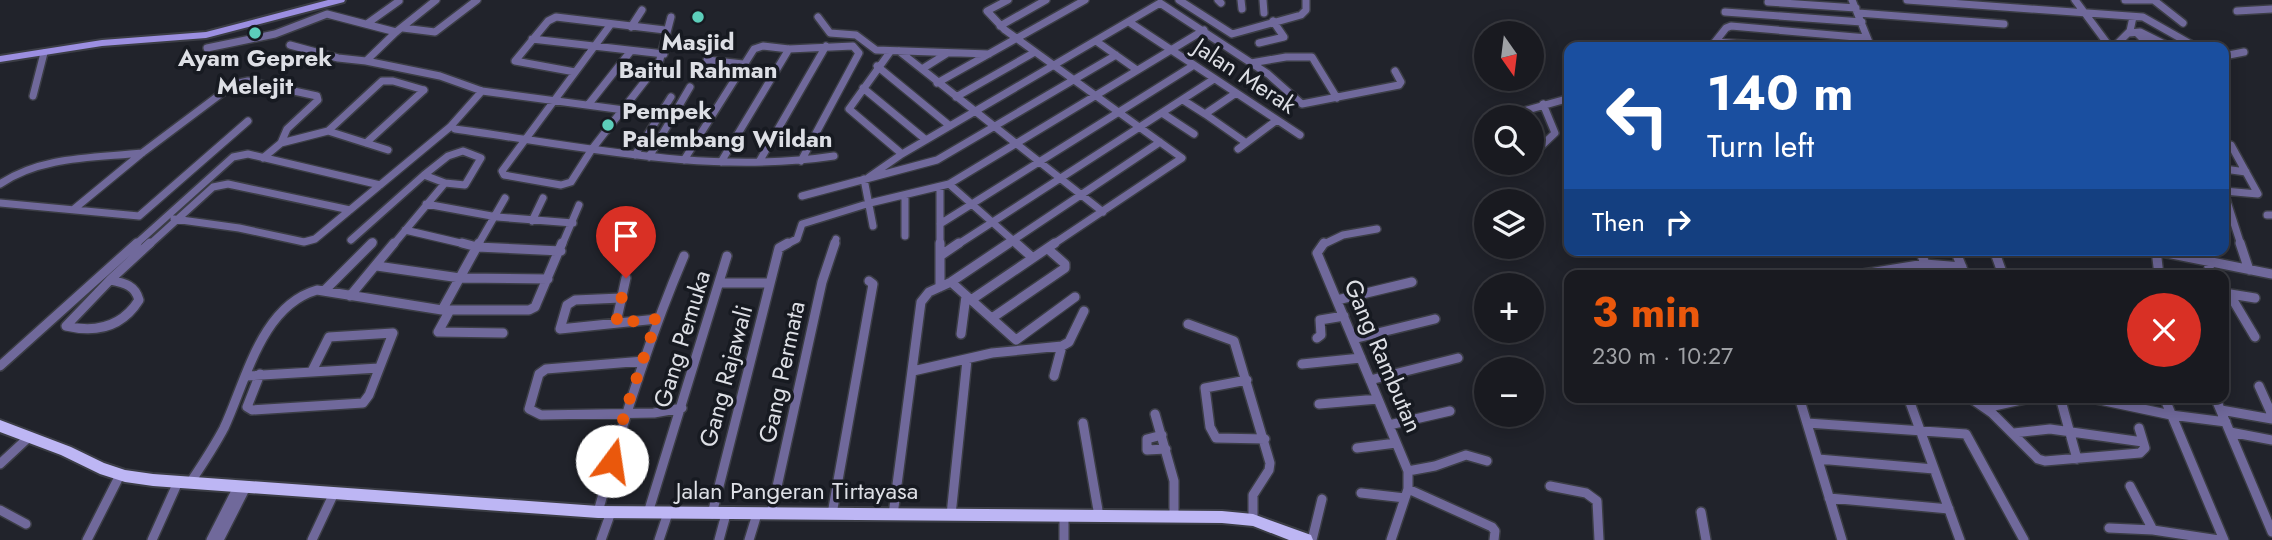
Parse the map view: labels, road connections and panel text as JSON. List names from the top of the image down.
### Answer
{
  "streets": {
    "main road": ["Jalan Pangeran Tirtayasa"],
    "street": [
      "Jalan Merak",
      "Gang Pemuka",
      "Gang Rambutan",
      "Gang Permata",
      "Gang Rajawali"
    ]
  },
  "crossings": [
    ["Gang Pemuka", "Jalan Pangeran Tirtayasa"],
    ["Gang Permata", "Jalan Pangeran Tirtayasa"],
    ["Gang Rajawali", "Jalan Pangeran Tirtayasa"]
  ],
  "places": ["Masjid Baitul Rahman", "Ayam Geprek Melejit", "Pempek Palembang Wildan"],
  "north": "bottom",
  "page": {
    "map_buttons": ["+", "−"],
    "turn": ["140 m", "Turn left"],
    "then": "Then",
    "heading": ["3 min", "230 m · 10:27"]
  }
}
